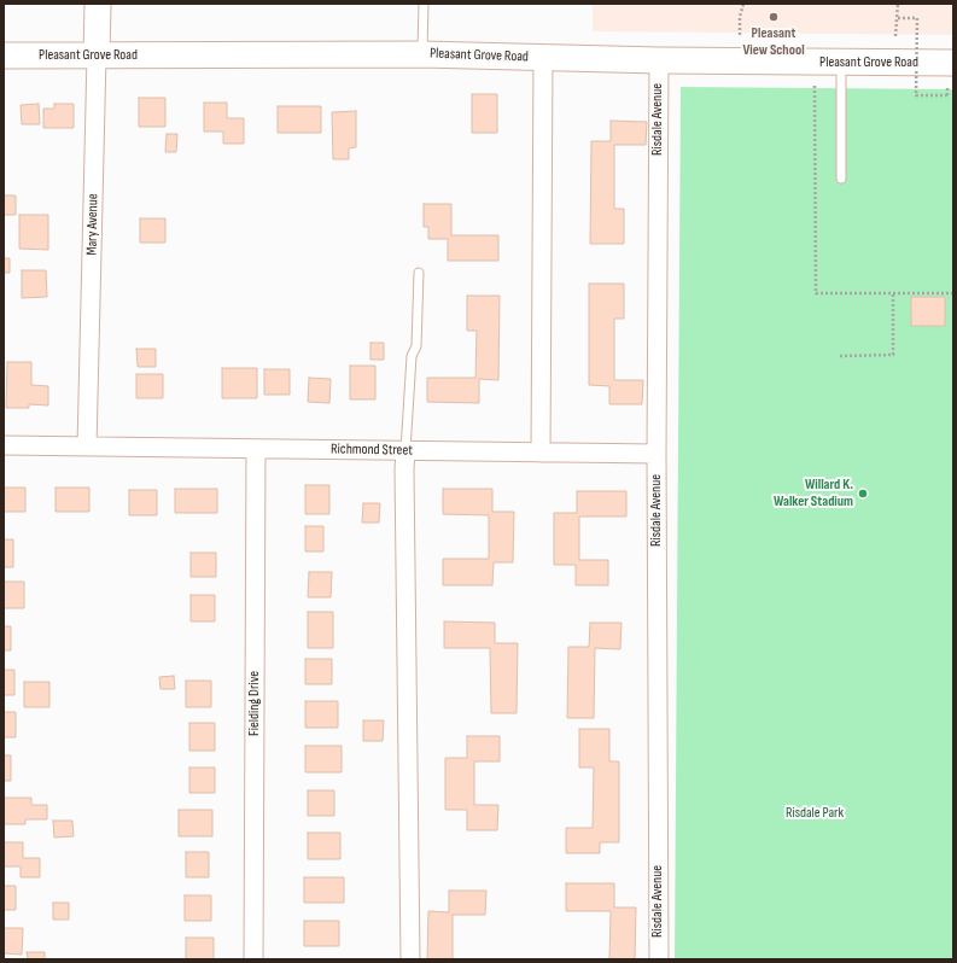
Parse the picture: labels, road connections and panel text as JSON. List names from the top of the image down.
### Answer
{
  "streets": {
    "street": [
      "Pleasant Grove Road",
      "Risdale Avenue",
      "Mary Avenue",
      "Richmond Street",
      "Fielding Drive"
    ]
  },
  "crossings": [
    ["Pleasant Grove Road", "Risdale Avenue"],
    ["Pleasant Grove Road", "Mary Avenue"],
    ["Risdale Avenue", "Richmond Street"],
    ["Mary Avenue", "Richmond Street"],
    ["Richmond Street", "Fielding Drive"]
  ],
  "parks": ["Risdale Park"],
  "places": ["Pleasant View School", "Willard K. Walker Stadium"]
}
